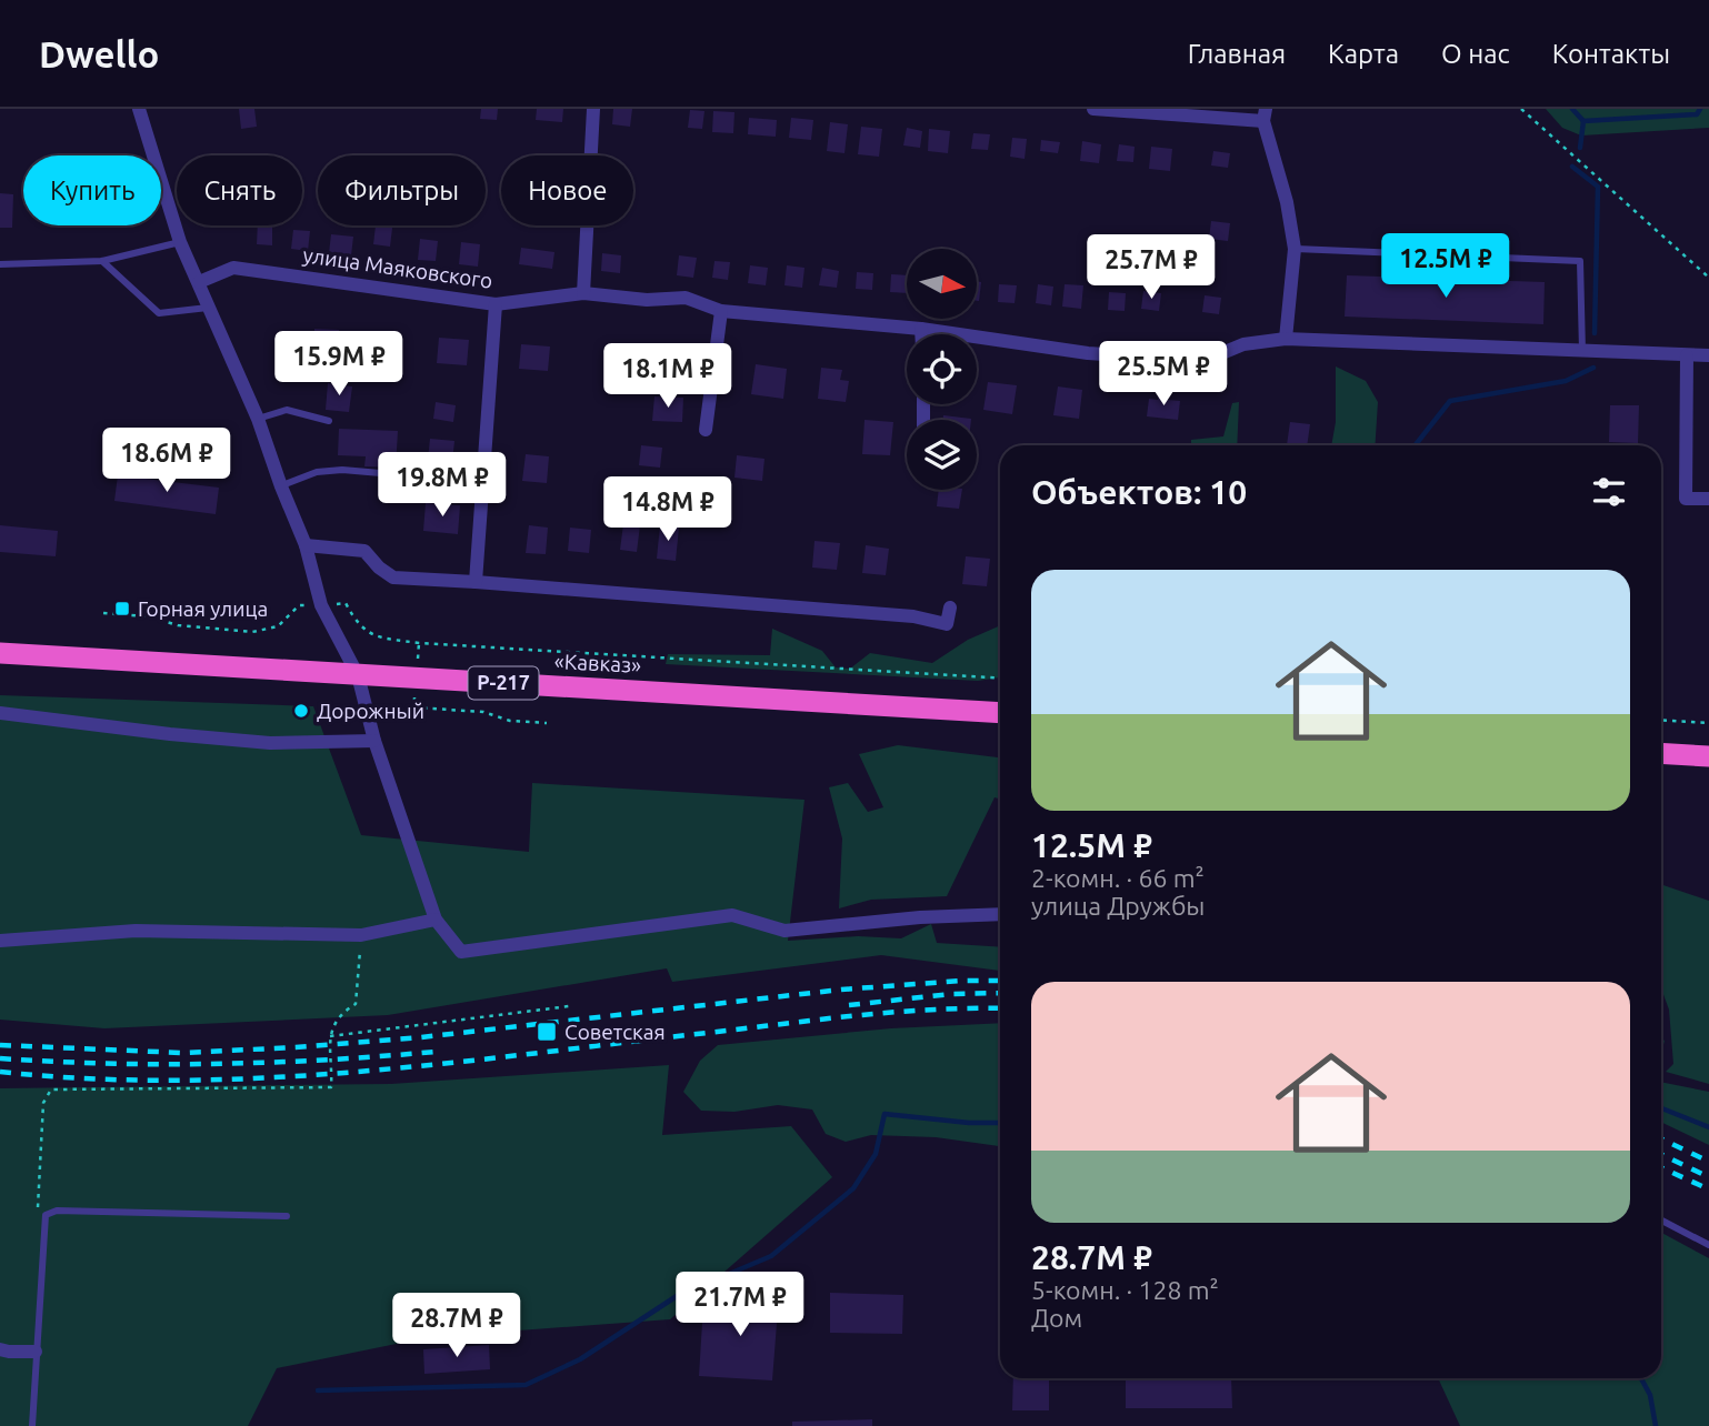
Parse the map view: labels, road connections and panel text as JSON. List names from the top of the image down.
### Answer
{
  "streets": {
    "highway": ["«Кавказ»", "Р-217"],
    "street": ["улица Маяковского"]
  },
  "places": {
    "transit": ["Горная улица", "Советская"],
    "other": ["Дорожный"]
  },
  "north": "right",
  "page": {
    "header": "Dwello",
    "nav": [
      "Главная",
      "Карта",
      "О нас",
      "Контакты"
    ],
    "chip": [
      "Купить",
      "Снять",
      "Фильтры",
      "Новое"
    ],
    "price": [
      "12.5M ₽",
      "25.7M ₽",
      "15.9M ₽",
      "25.5M ₽",
      "18.1M ₽",
      "18.6M ₽",
      "19.8M ₽",
      "14.8M ₽",
      "21.7M ₽",
      "28.7M ₽"
    ],
    "heading": "Объектов: 10",
    "list": [
      {
        "name": "12.5M ₽",
        "note": "2-комн. · 66 m² · улица Дружбы"
      },
      {
        "name": "28.7M ₽",
        "note": "5-комн. · 128 m² · Дом"
      }
    ]
  }
}
